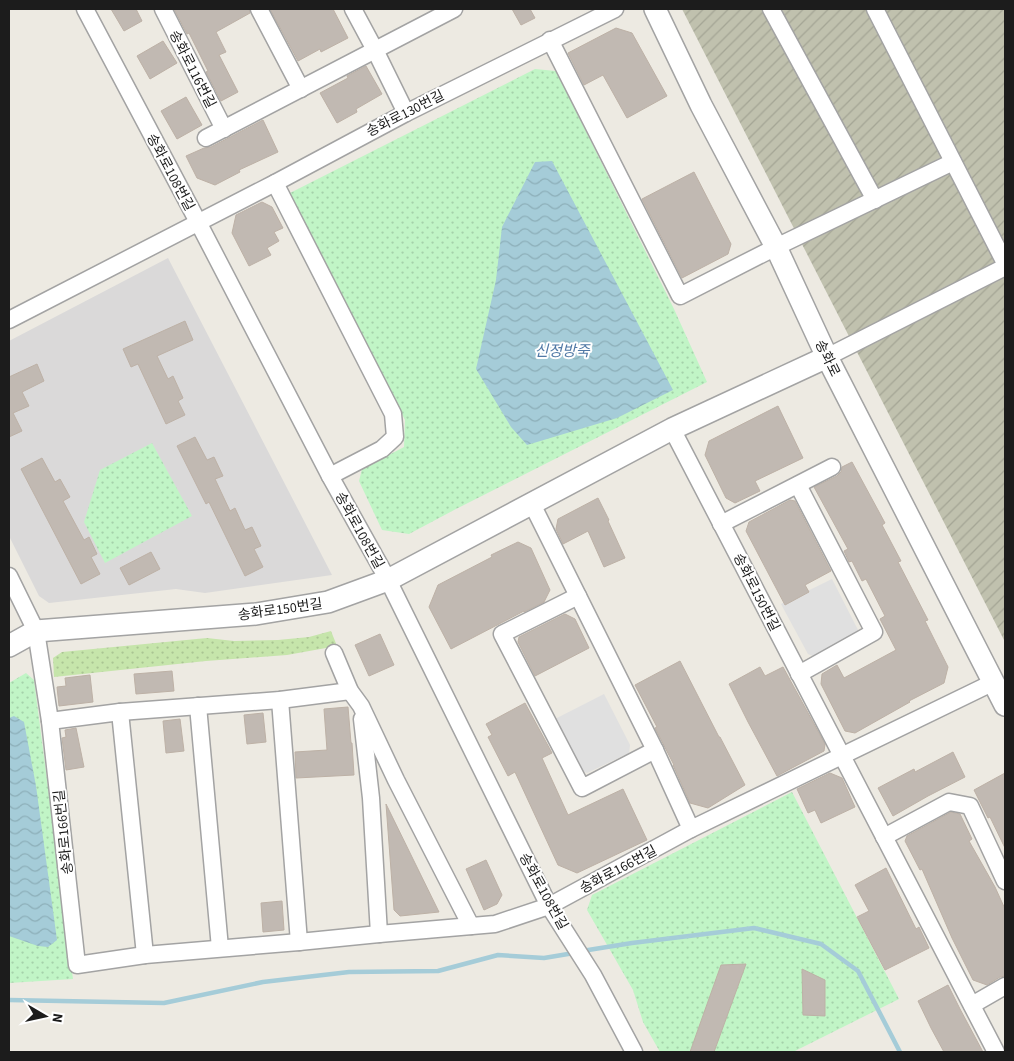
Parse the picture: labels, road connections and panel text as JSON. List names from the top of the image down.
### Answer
{
  "streets": {
    "street": [
      "송화로116번길",
      "송화로130번길",
      "송화로108번길",
      "송화로",
      "송화로150번길",
      "송화로166번길"
    ]
  },
  "crossings": [
    ["송화로130번길", "송화로108번길"],
    ["송화로108번길", "송화로150번길"],
    ["송화로108번길", "송화로166번길"],
    ["송화로", "송화로150번길"],
    ["송화로", "송화로166번길"],
    ["송화로150번길", "송화로166번길"]
  ],
  "water": ["신정방죽"],
  "north": "right"
}
